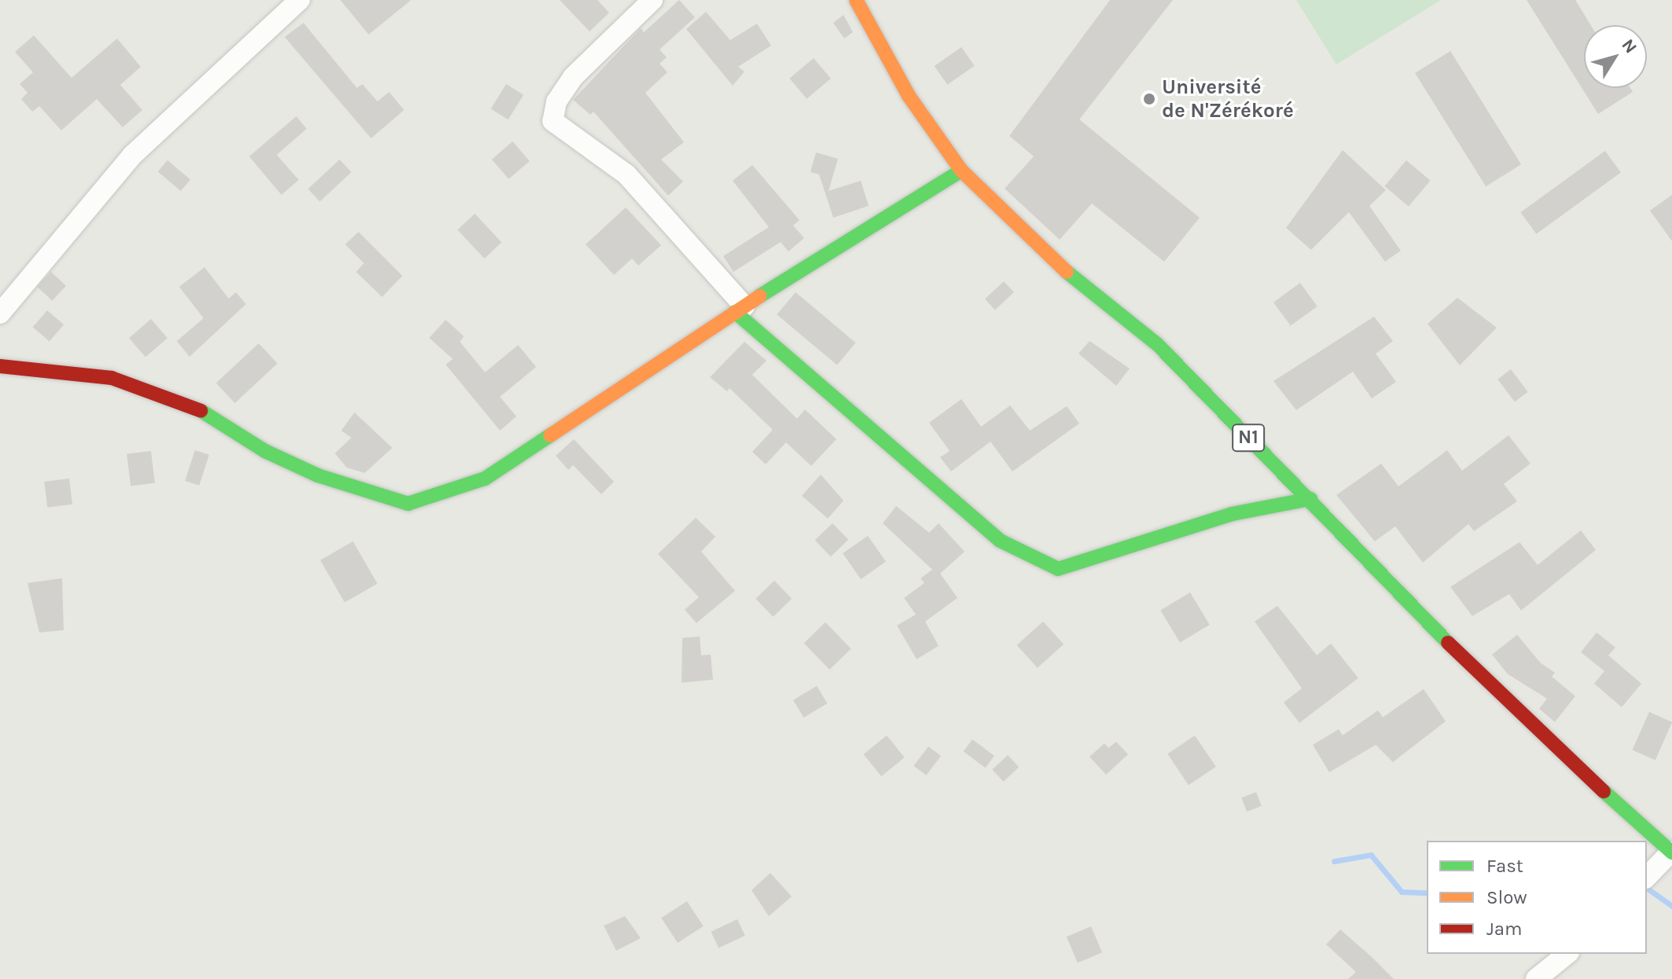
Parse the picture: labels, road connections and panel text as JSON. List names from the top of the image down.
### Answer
{
  "streets": {
    "street": ["N1"]
  },
  "places": ["Université de N'Zérékoré"],
  "legend": ["Fast", "Slow", "Jam"],
  "north": "top right"
}
